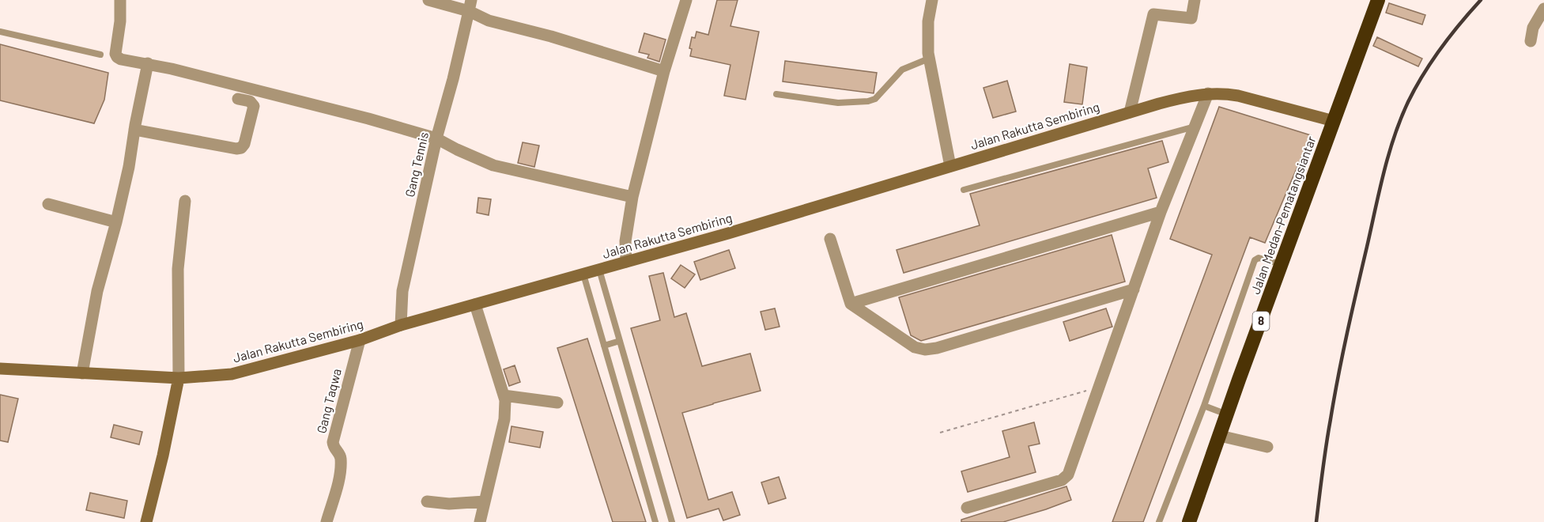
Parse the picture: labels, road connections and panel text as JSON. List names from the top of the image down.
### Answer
{
  "streets": {
    "highway": ["Jalan Medan-Pematangsiantar", "8"],
    "main road": ["Jalan Rakutta Sembiring"],
    "street": ["Gang Tennis", "Gang Taqwa"]
  },
  "crossings": [
    ["Jalan Rakutta Sembiring", "Gang Tennis"],
    ["Jalan Rakutta Sembiring", "Jalan Medan-Pematangsiantar"],
    ["Jalan Rakutta Sembiring", "Gang Taqwa"]
  ]
}
